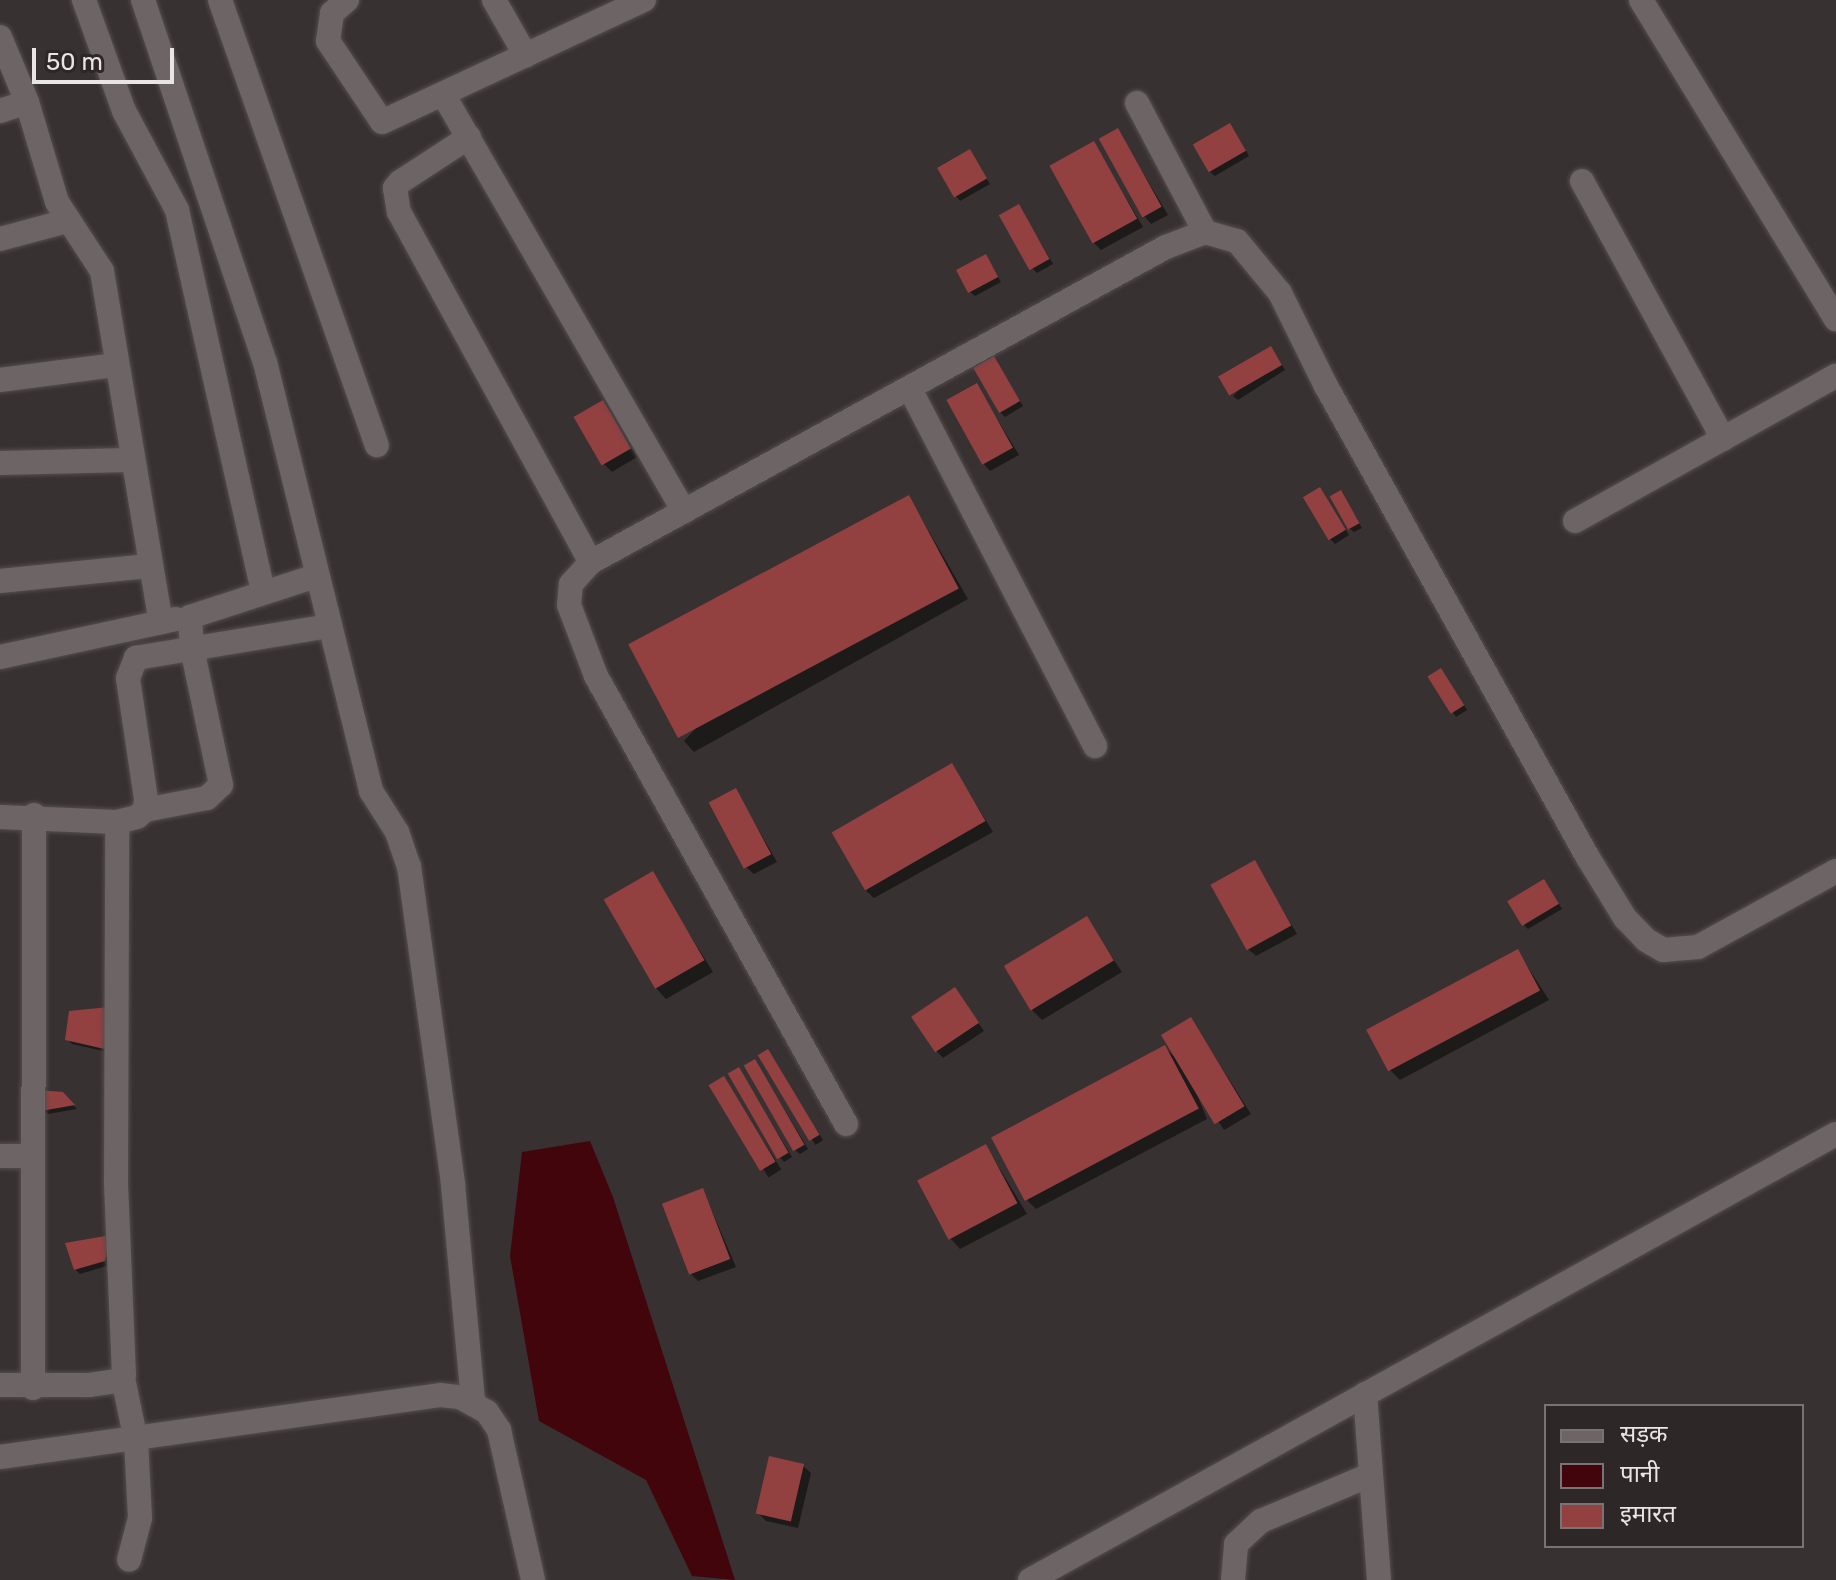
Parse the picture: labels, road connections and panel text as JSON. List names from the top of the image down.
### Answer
{
  "legend": ["सड़क", "पानी", "इमारत"],
  "scale_bar": "50 m"
}
